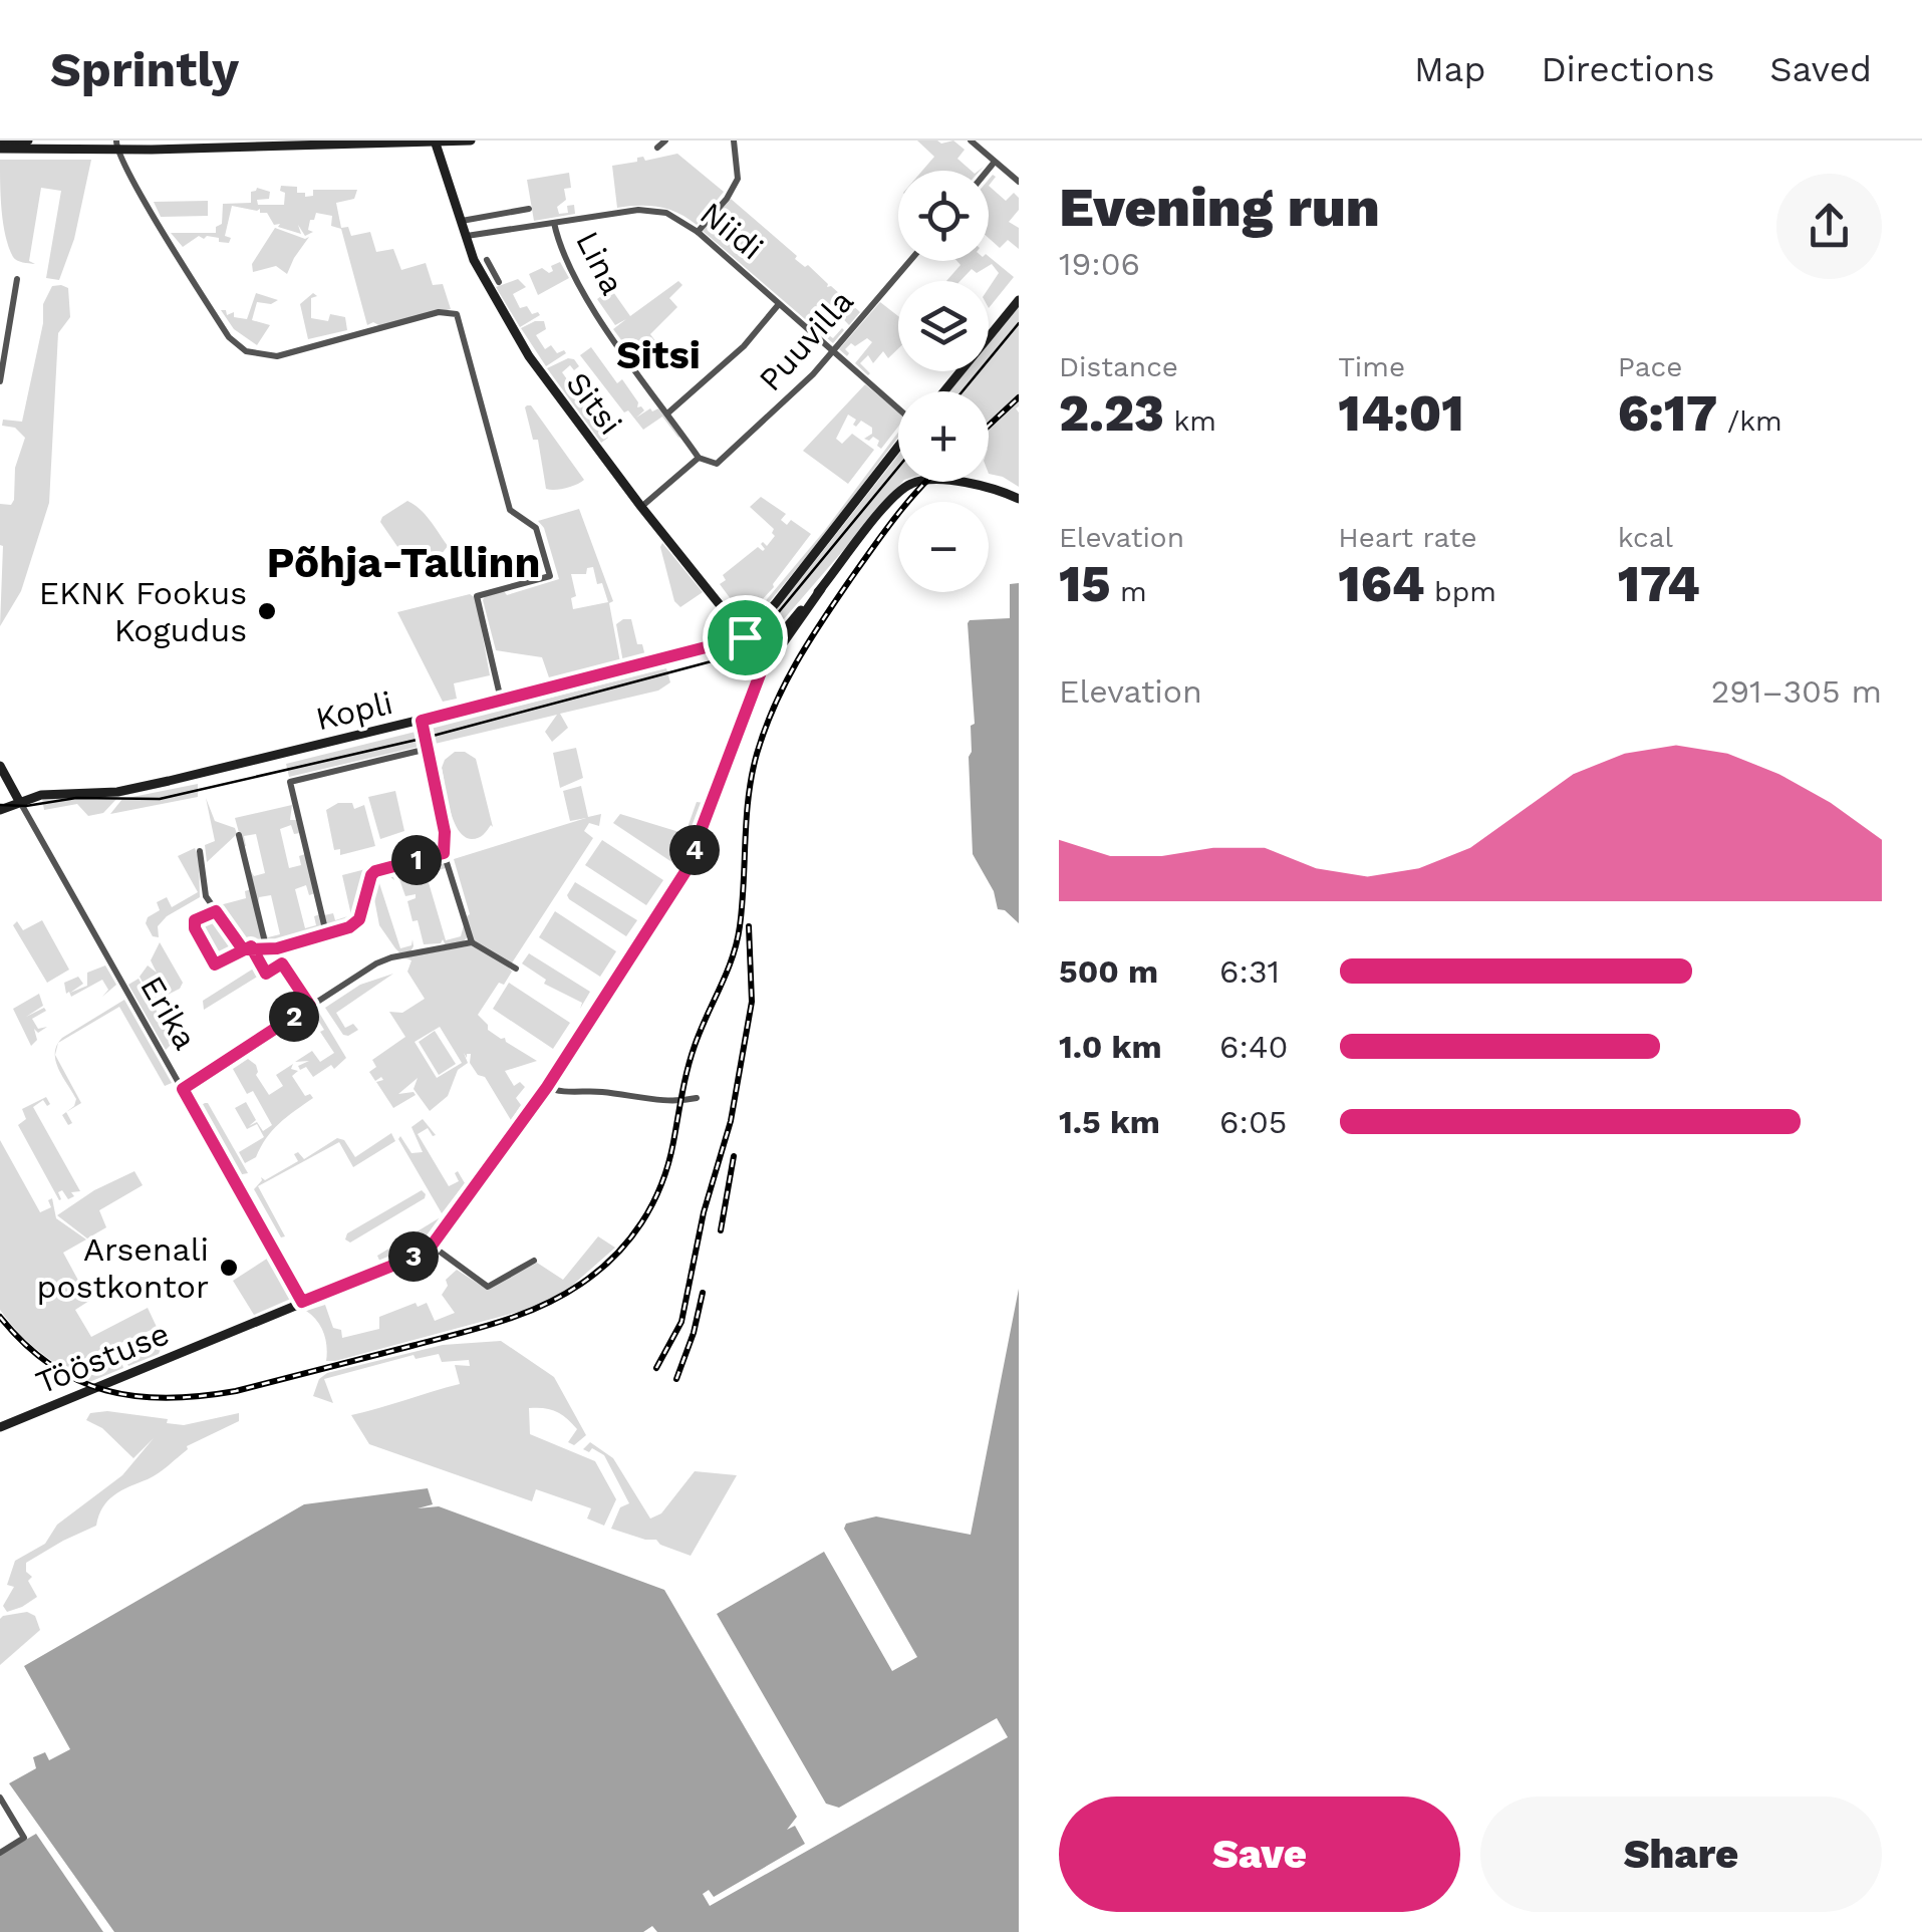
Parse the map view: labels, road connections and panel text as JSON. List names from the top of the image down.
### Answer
{
  "streets": {
    "street": [
      "Niidi",
      "Lina",
      "Puuvilla",
      "Sitsi",
      "Kopli",
      "Erika",
      "Tööstuse"
    ]
  },
  "crossings": [
    ["Niidi", "Lina"],
    ["Niidi", "Puuvilla"],
    ["Niidi", "Sitsi"],
    ["Lina", "Puuvilla"],
    ["Sitsi", "Kopli"],
    ["Sitsi", "Tööstuse"],
    ["Kopli", "Erika"],
    ["Erika", "Tööstuse"]
  ],
  "districts": ["Sitsi", "Põhja-Tallinn"],
  "places": ["EKNK Fookus Kogudus", "Arsenali postkontor"],
  "page": {
    "header": "Sprintly",
    "nav": ["Map", "Directions", "Saved"],
    "heading": ["Evening run", "19:06"],
    "map_buttons": ["+", "−"],
    "stats": [
      ["Distance", "2.23 km"],
      ["Time", "14:01"],
      ["Pace", "6:17 /km"],
      ["Elevation", "15 m"],
      ["Heart rate", "164 bpm"],
      ["kcal", "174"]
    ],
    "chart": ["Elevation", "291–305 m"],
    "pins": [
      "4",
      "1",
      "2",
      "3"
    ],
    "list": [
      {
        "name": "500 m",
        "note": "6:31"
      },
      {
        "name": "1.0 km",
        "note": "6:40"
      },
      {
        "name": "1.5 km",
        "note": "6:05"
      }
    ],
    "buttons": ["Save", "Share"]
  }
}
